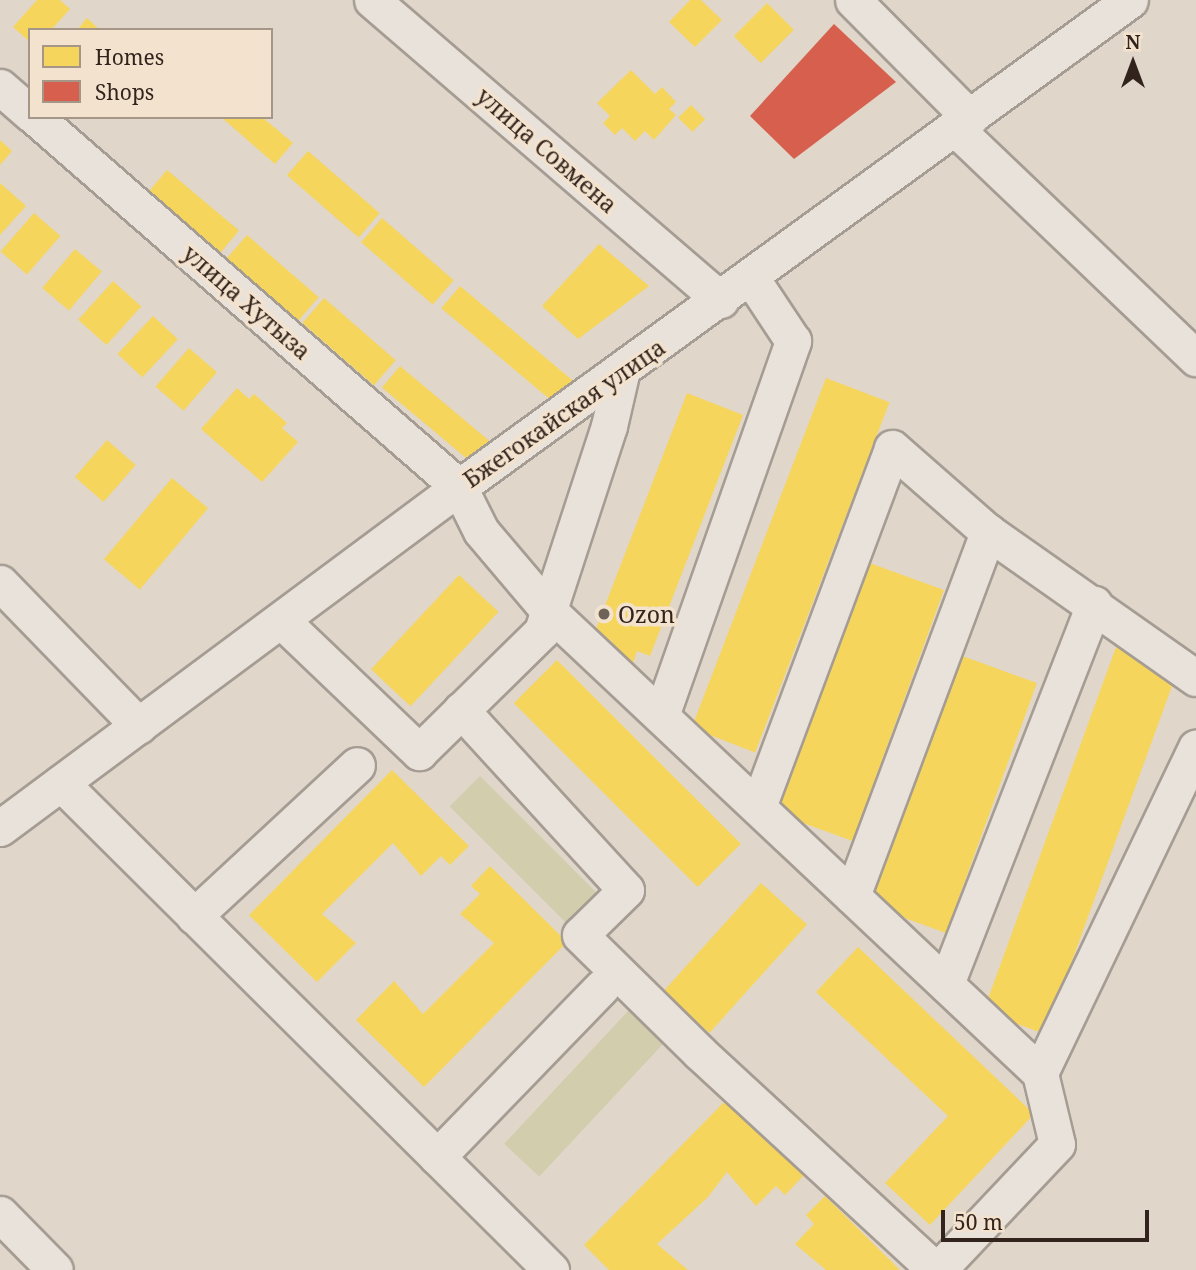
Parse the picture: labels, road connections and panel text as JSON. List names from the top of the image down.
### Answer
{
  "streets": {
    "street": ["улица Совмена", "улица Хутыза", "Бжегокайская улица"]
  },
  "crossings": [
    ["улица Совмена", "Бжегокайская улица"],
    ["улица Хутыза", "Бжегокайская улица"]
  ],
  "places": ["Ozon"],
  "legend": ["Homes", "Shops"],
  "scale_bar": "50 m",
  "north": "top"
}
